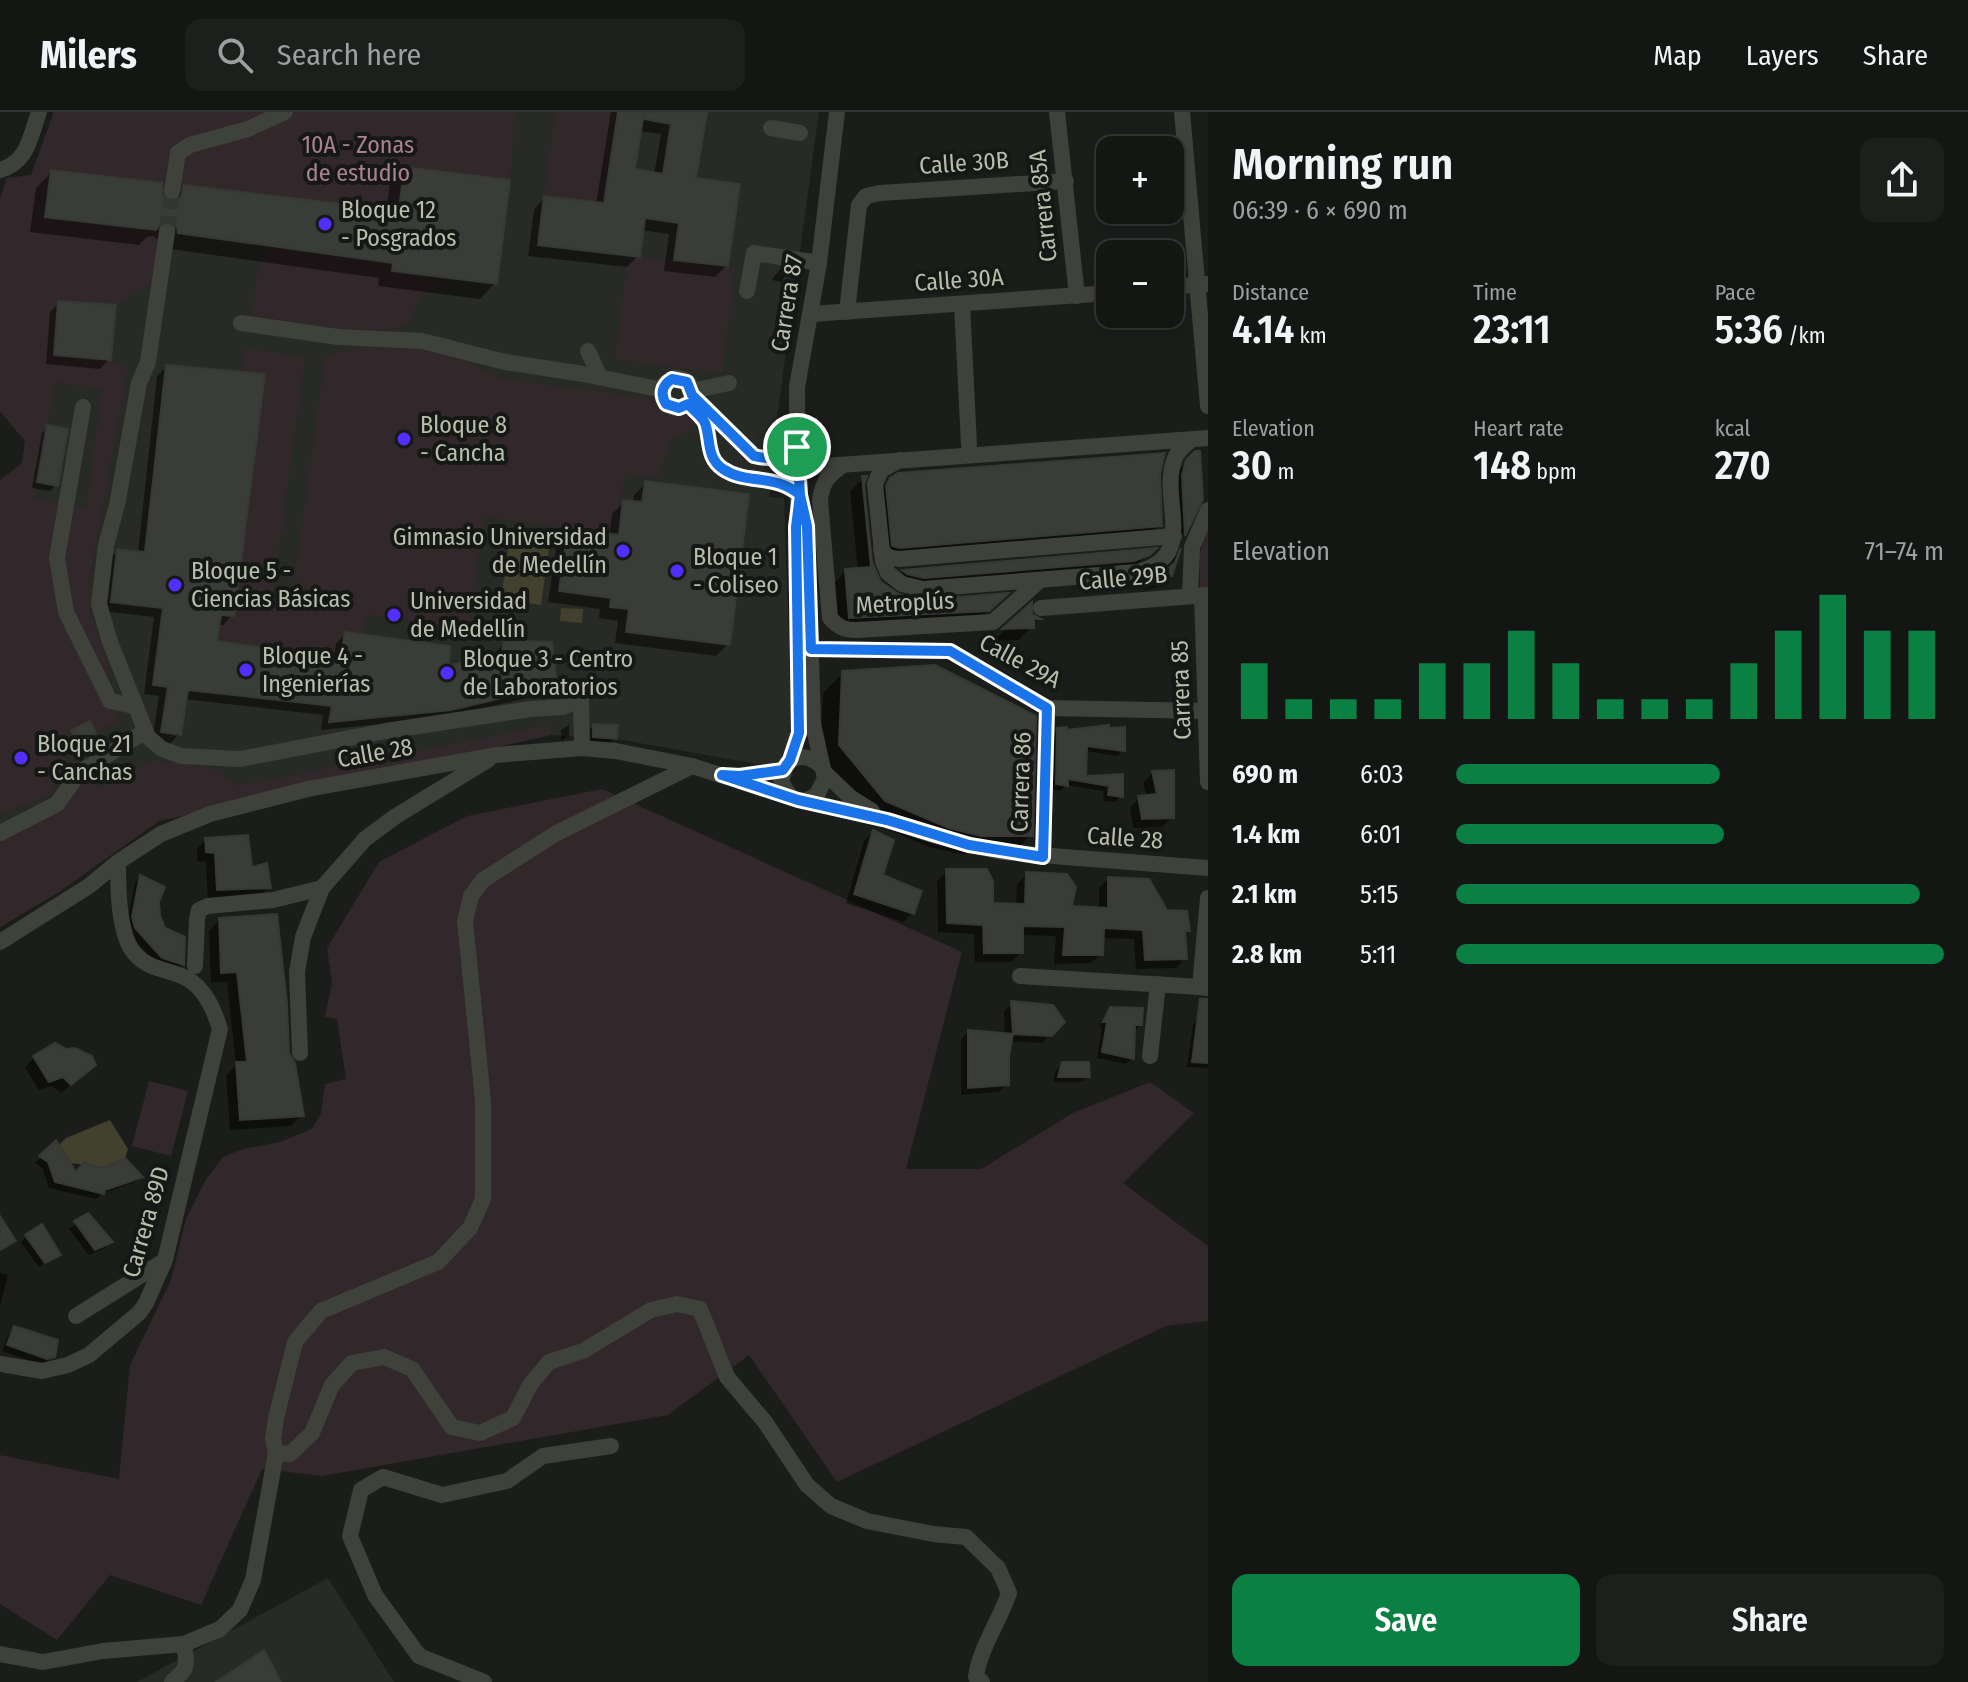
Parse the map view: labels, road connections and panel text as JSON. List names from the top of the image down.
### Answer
{
  "streets": {
    "street": [
      "Calle 30B",
      "Carrera 85A",
      "Calle 30A",
      "Carrera 87",
      "Calle 29B",
      "Metroplús",
      "Calle 29A",
      "Carrera 85",
      "Calle 28",
      "Carrera 86",
      "Carrera 89D"
    ]
  },
  "crossings": [
    ["Calle 30B", "Carrera 85A"],
    ["Calle 30B", "Calle 30A"],
    ["Carrera 85A", "Calle 30A"],
    ["Calle 30A", "Carrera 87"],
    ["Carrera 87", "Calle 29A"],
    ["Carrera 87", "Calle 28"],
    ["Calle 29B", "Carrera 85"],
    ["Calle 29A", "Carrera 85"],
    ["Calle 29A", "Carrera 86"],
    ["Calle 28", "Carrera 86"],
    ["Calle 28", "Carrera 89D"]
  ],
  "parks": ["10A - Zonas de estudio"],
  "places": [
    "Bloque 12 - Posgrados",
    "Bloque 8 - Cancha",
    "Gimnasio Universidad de Medellín",
    "Bloque 1 - Coliseo",
    "Bloque 5 - Ciencias Básicas",
    "Universidad de Medellín",
    "Bloque 4 - Ingenierías",
    "Bloque 3 - Centro de Laboratorios",
    "Bloque 21 - Canchas"
  ],
  "page": {
    "header": "Milers",
    "search": "Search here",
    "nav": ["Map", "Layers", "Share"],
    "heading": ["Morning run", "06:39 · 6 × 690 m"],
    "map_buttons": ["+", "−"],
    "stats": [
      ["Distance", "4.14 km"],
      ["Time", "23:11"],
      ["Pace", "5:36 /km"],
      ["Elevation", "30 m"],
      ["Heart rate", "148 bpm"],
      ["kcal", "270"]
    ],
    "chart": ["Elevation", "71–74 m"],
    "list": [
      {
        "name": "690 m",
        "note": "6:03"
      },
      {
        "name": "1.4 km",
        "note": "6:01"
      },
      {
        "name": "2.1 km",
        "note": "5:15"
      },
      {
        "name": "2.8 km",
        "note": "5:11"
      }
    ],
    "buttons": ["Save", "Share"]
  }
}
